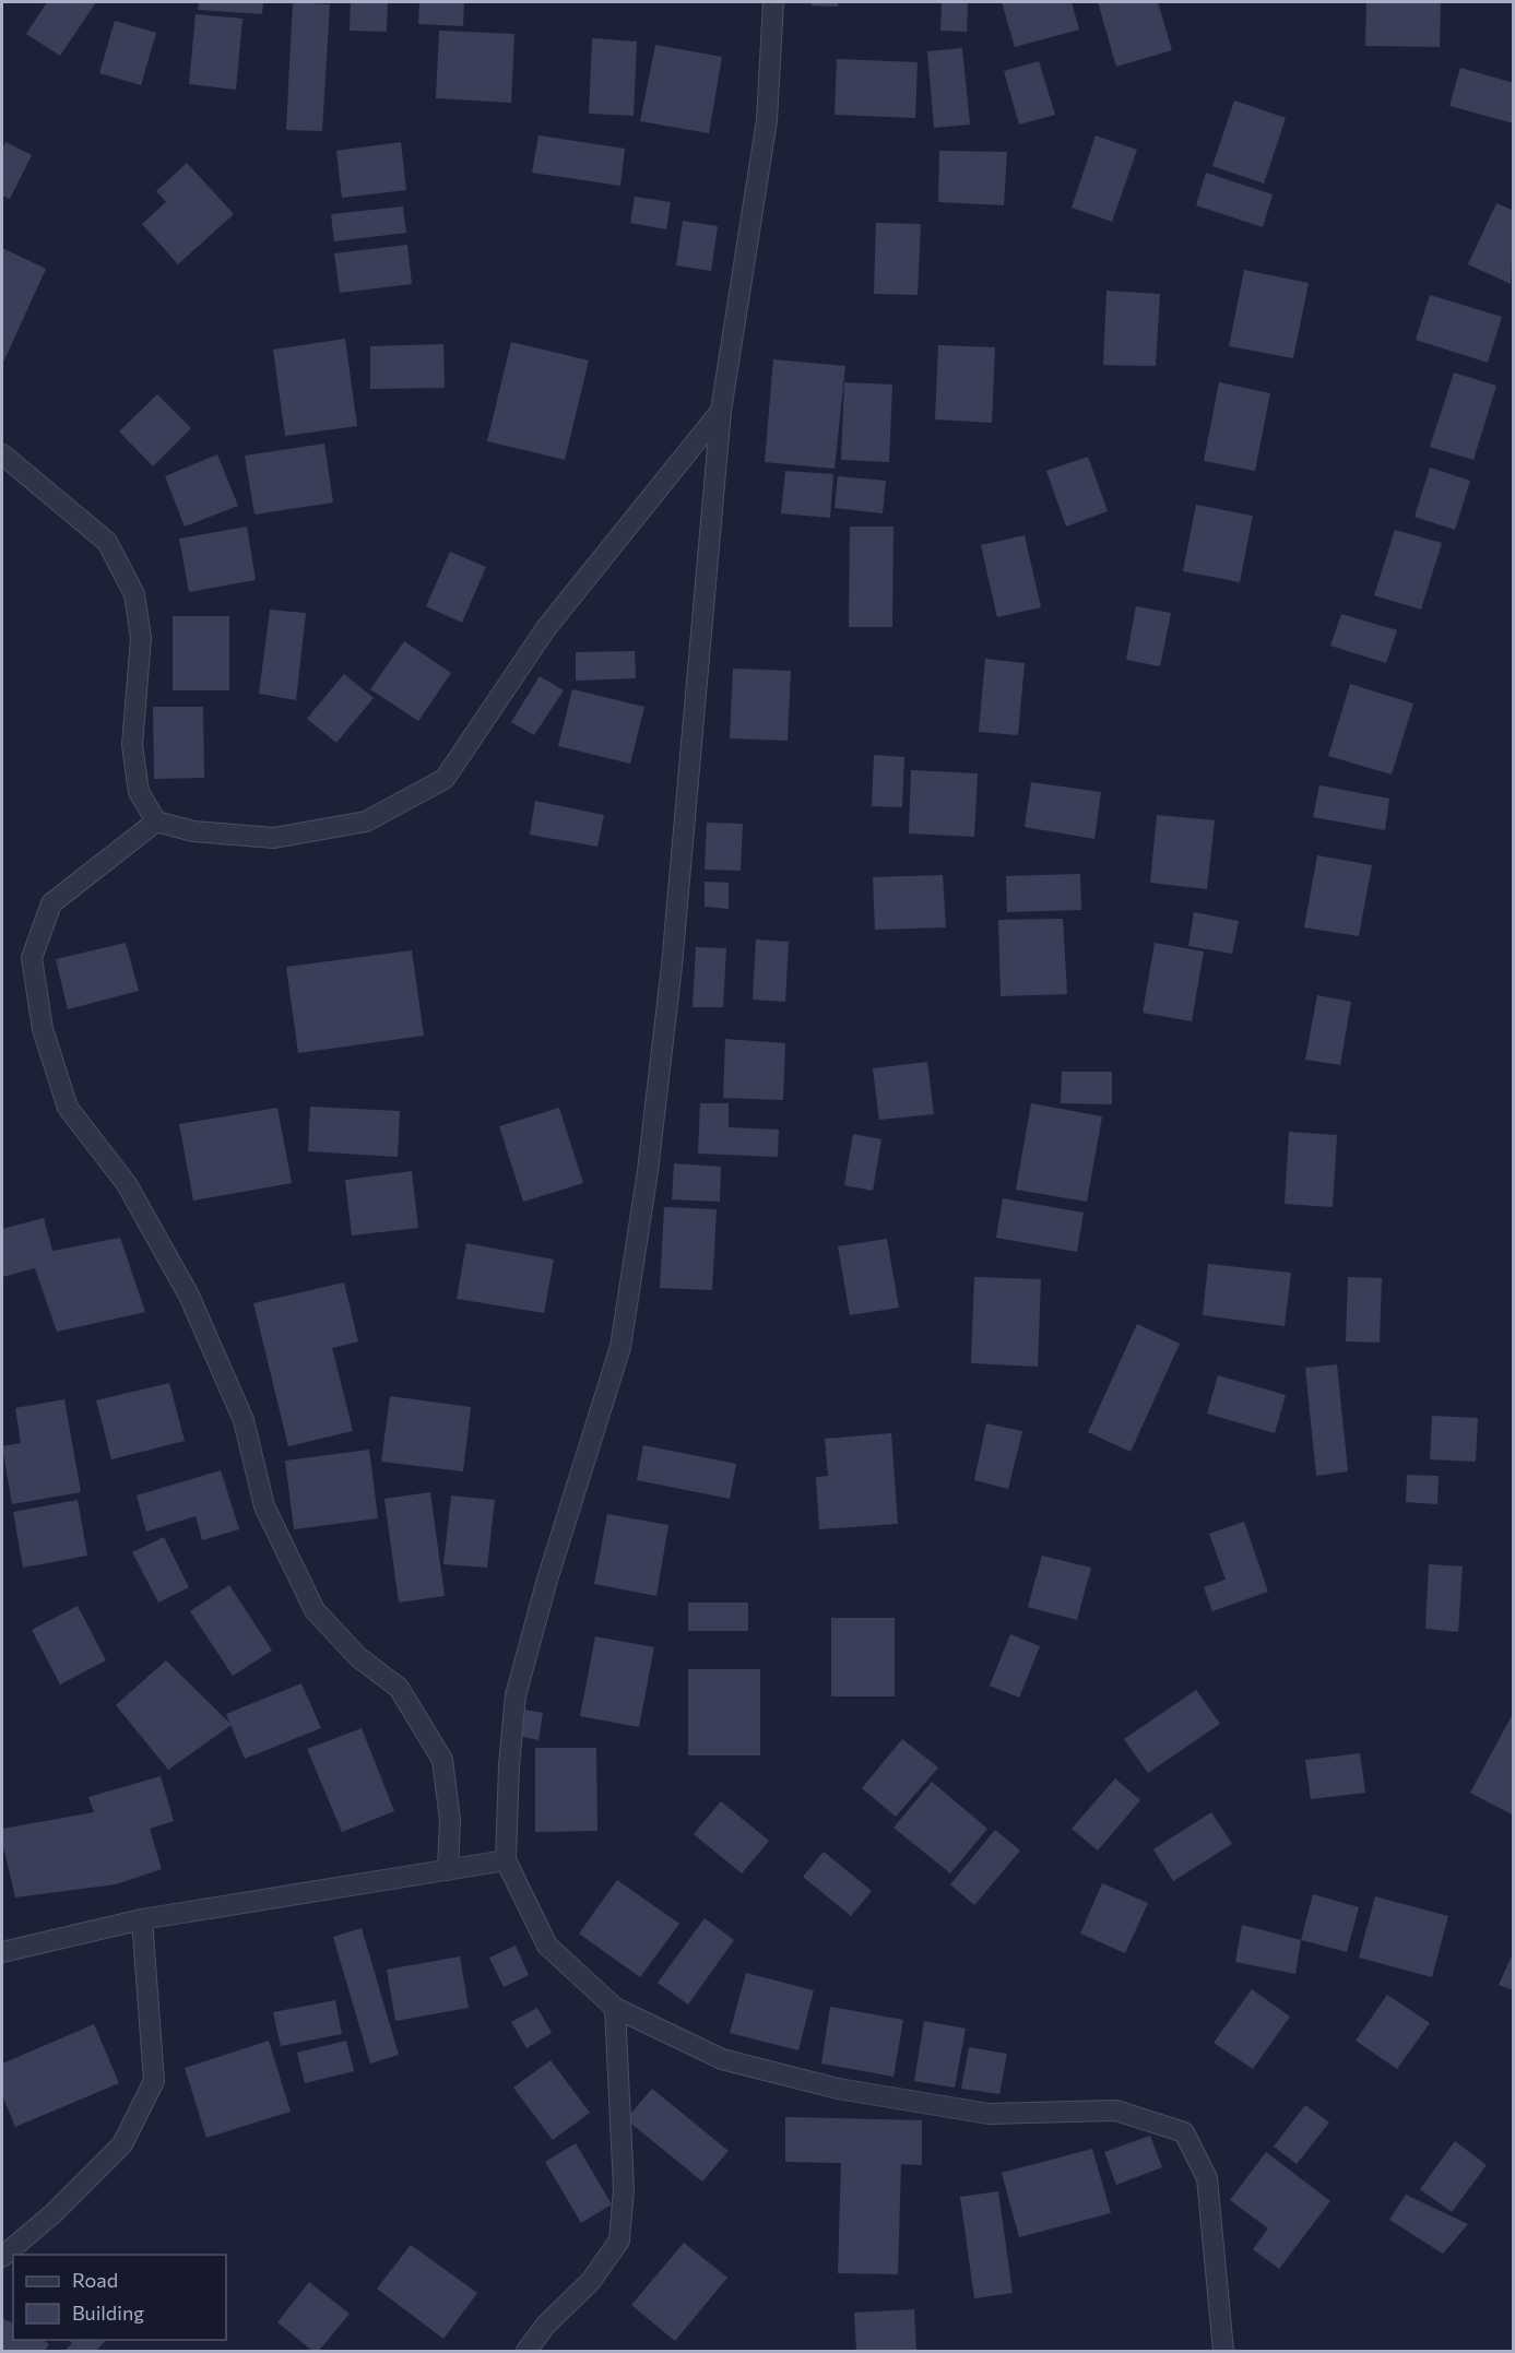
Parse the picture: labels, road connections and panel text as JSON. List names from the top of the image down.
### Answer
{
  "legend": ["Road", "Building"]
}
